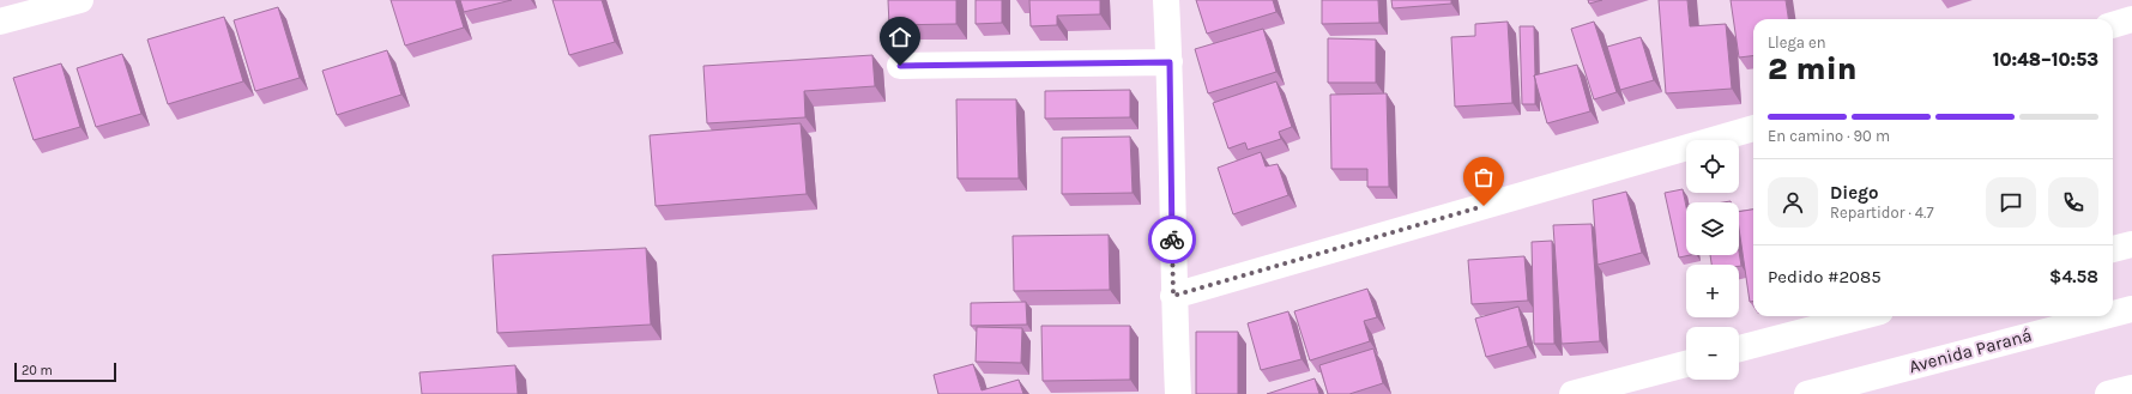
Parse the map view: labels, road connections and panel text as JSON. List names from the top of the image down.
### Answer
{
  "streets": {
    "street": ["Avenida Paraná"]
  },
  "scale_bar": "20 m",
  "page": {
    "heading": ["2 min", "Llega en", "10:48–10:53"],
    "panel": [
      "Diego",
      "Repartidor · 4.7",
      "Pedido #2085",
      "$4.58"
    ],
    "bar": "En camino · 90 m",
    "map_buttons": ["+", "−"],
    "scale": "20 m"
  }
}
